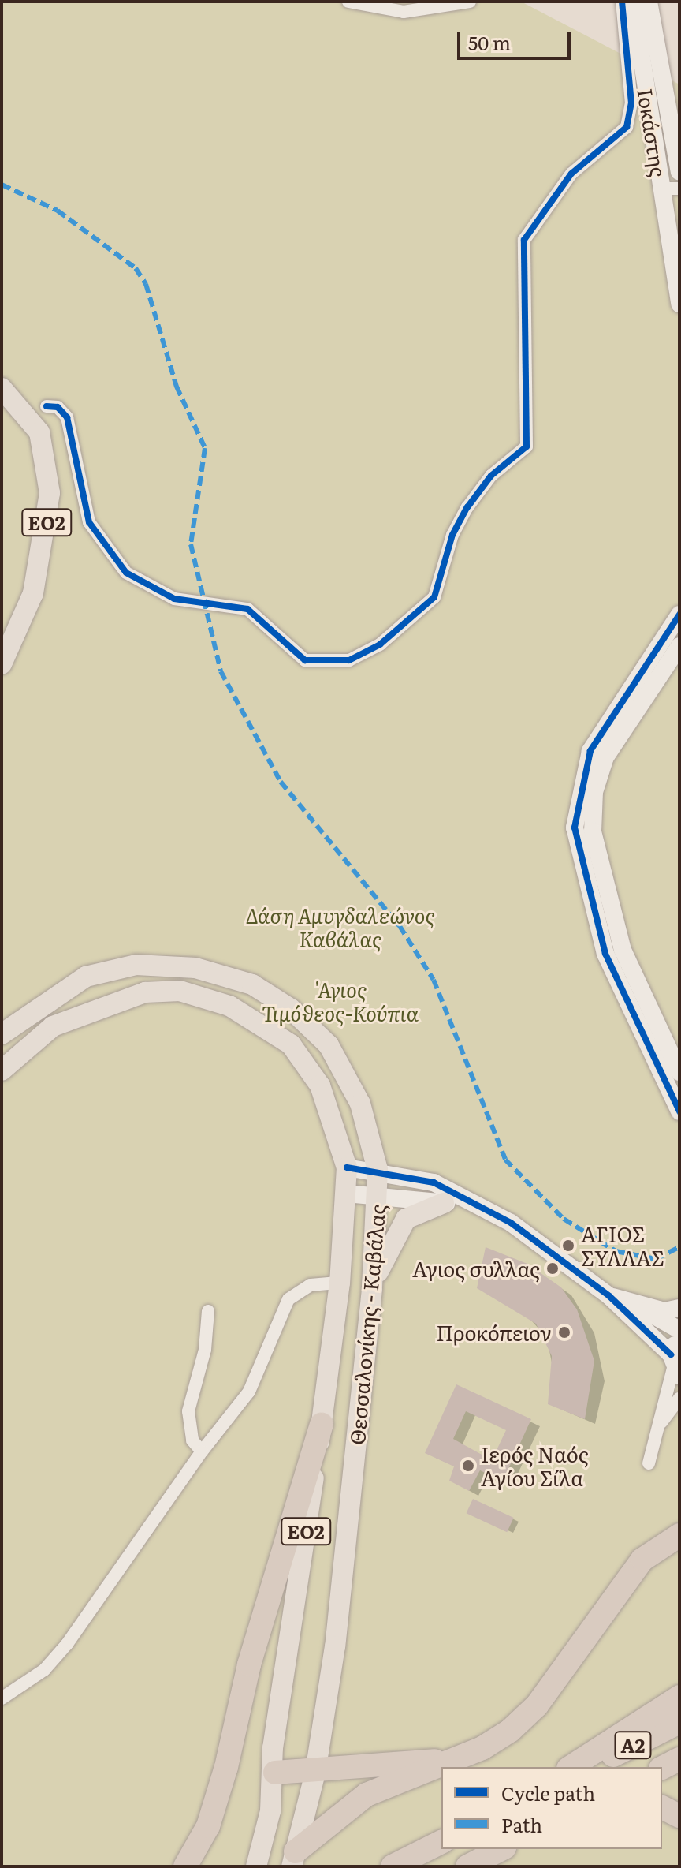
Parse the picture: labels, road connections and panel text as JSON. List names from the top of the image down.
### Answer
{
  "streets": {
    "highway": ["Α2"],
    "main road": ["ΕΟ2", "Θεσσαλονίκης - Καβάλας"],
    "street": ["Ιοκάστης"]
  },
  "parks": ["Δάση Αμυγδαλεώνος Καβάλας", "'Αγιος Τιμόθεος-Κούπια"],
  "places": [
    "ΑΓΙΟΣ ΣΥΛΛΑΣ",
    "Αγιος συλλας",
    "Προκόπειον",
    "Ιερός Ναός Αγίου Σίλα"
  ],
  "legend": ["Cycle path", "Path"],
  "scale_bar": "50 m"
}
